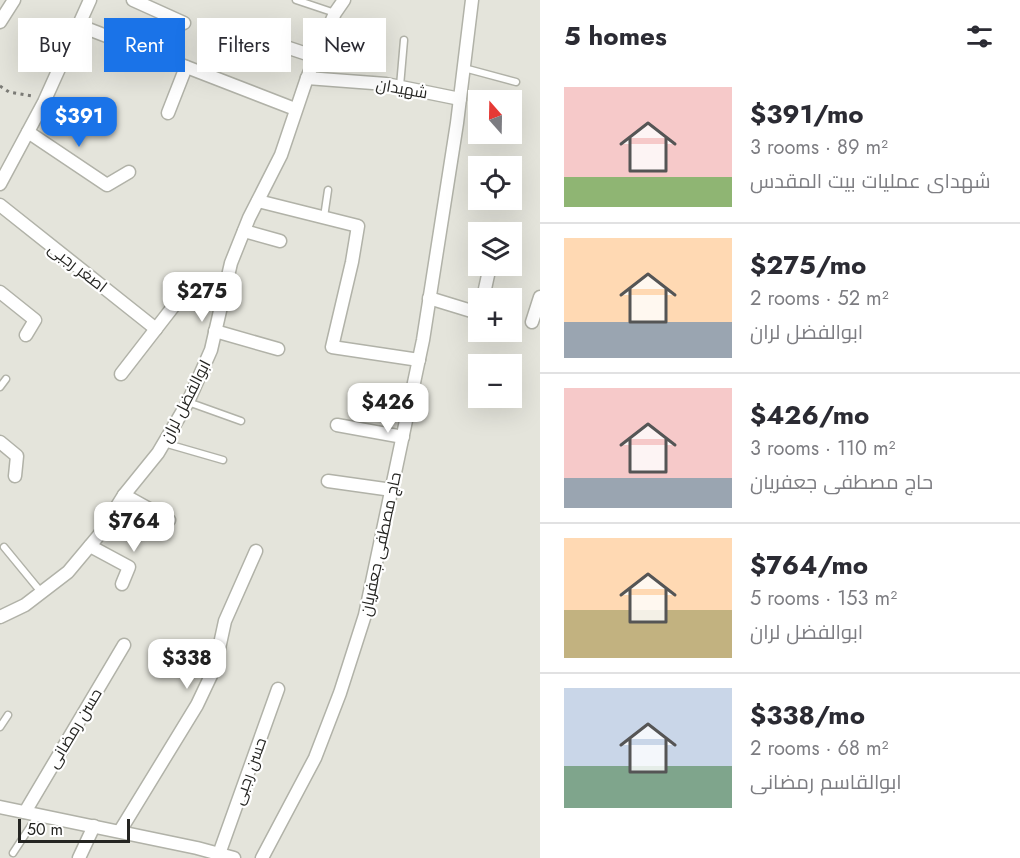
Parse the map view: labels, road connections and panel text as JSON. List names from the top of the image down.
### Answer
{
  "streets": {
    "street": [
      "شهیدان",
      "اصغر رجبی",
      "ابوالفضل لران",
      "حاج مصطفی جعفریان",
      "حسن رمضانی",
      "حسن رجبی"
    ]
  },
  "crossings": [
    ["شهیدان", "ابوالفضل لران"],
    ["شهیدان", "حاج مصطفی جعفریان"]
  ],
  "scale_bar": "50 m",
  "north": "top",
  "page": {
    "heading": "5 homes",
    "chip": [
      "Buy",
      "Rent",
      "Filters",
      "New"
    ],
    "list": [
      {
        "name": "$391/mo",
        "note": "3 rooms · 89 m² · شهدای عملیات بیت المقدس"
      },
      {
        "name": "$275/mo",
        "note": "2 rooms · 52 m² · ابوالفضل لران"
      },
      {
        "name": "$426/mo",
        "note": "3 rooms · 110 m² · حاج مصطفی جعفریان"
      },
      {
        "name": "$764/mo",
        "note": "5 rooms · 153 m² · ابوالفضل لران"
      },
      {
        "name": "$338/mo",
        "note": "2 rooms · 68 m² · ابوالقاسم رمضانی"
      }
    ],
    "map_buttons": ["+", "−"],
    "price": [
      "$391",
      "$275",
      "$426",
      "$764",
      "$338"
    ],
    "scale": "50 m"
  }
}
